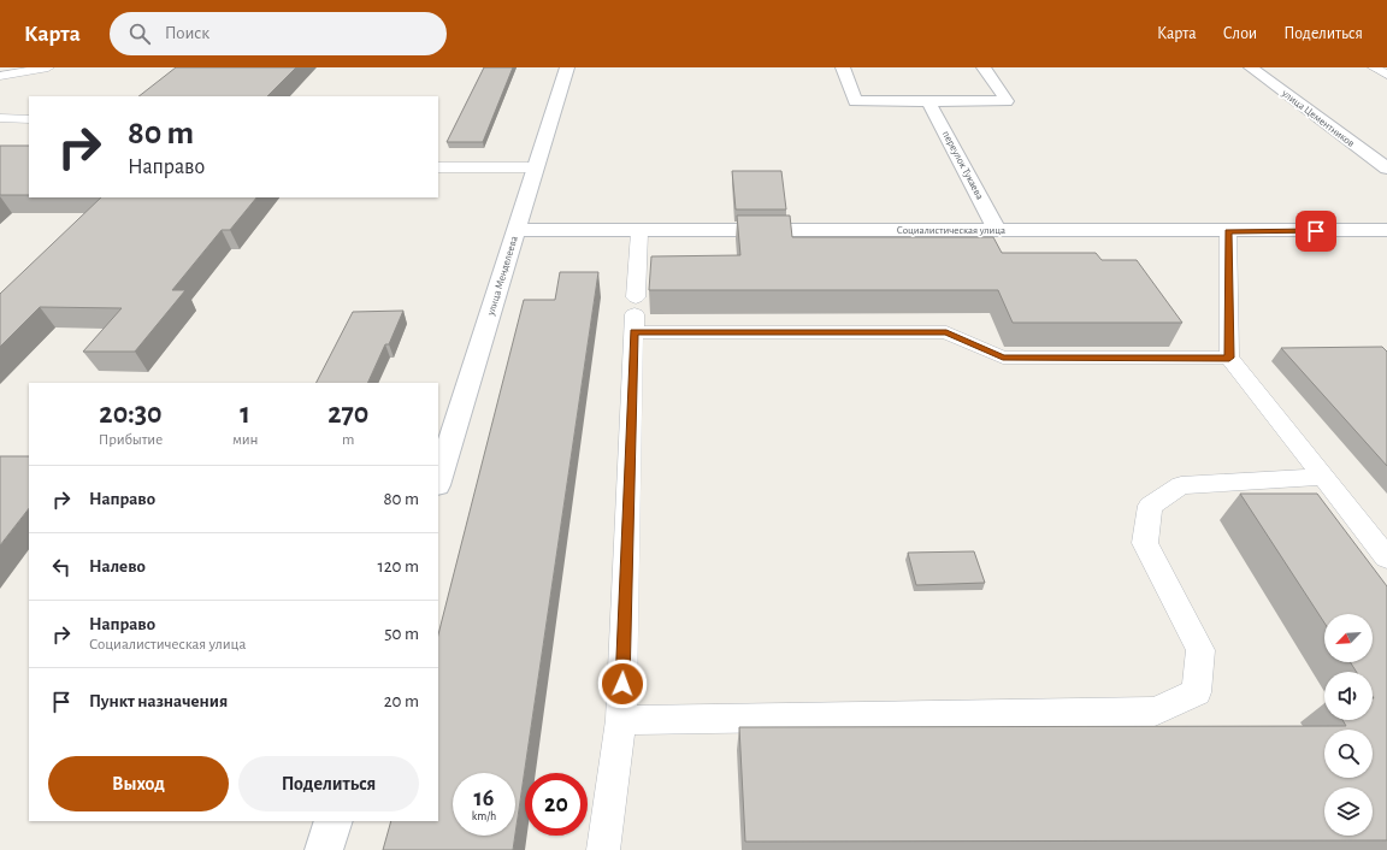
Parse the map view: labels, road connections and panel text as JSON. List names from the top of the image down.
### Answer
{
  "streets": {
    "street": [
      "улица Цементников",
      "переулок Тукаева",
      "Социалистическая улица",
      "улица Менделеева"
    ]
  },
  "crossings": [
    ["переулок Тукаева", "Социалистическая улица"],
    ["Социалистическая улица", "улица Менделеева"]
  ],
  "north": "bottom left",
  "page": {
    "header": "Карта",
    "search": "Поиск",
    "nav": ["Карта", "Слои", "Поделиться"],
    "turn": ["80 m", "Направо"],
    "eta": [
      "20:30",
      "Прибытие",
      "1",
      "мин",
      "270",
      "m"
    ],
    "list": [
      {
        "name": "Направо",
        "value": "80 m"
      },
      {
        "name": "Налево",
        "value": "120 m"
      },
      {
        "name": "Направо",
        "note": "Социалистическая улица",
        "value": "50 m"
      },
      {
        "name": "Пункт назначения",
        "value": "20 m"
      }
    ],
    "buttons": ["Выход", "Поделиться"],
    "speed": "16 km/h",
    "limit": "20"
  }
}
